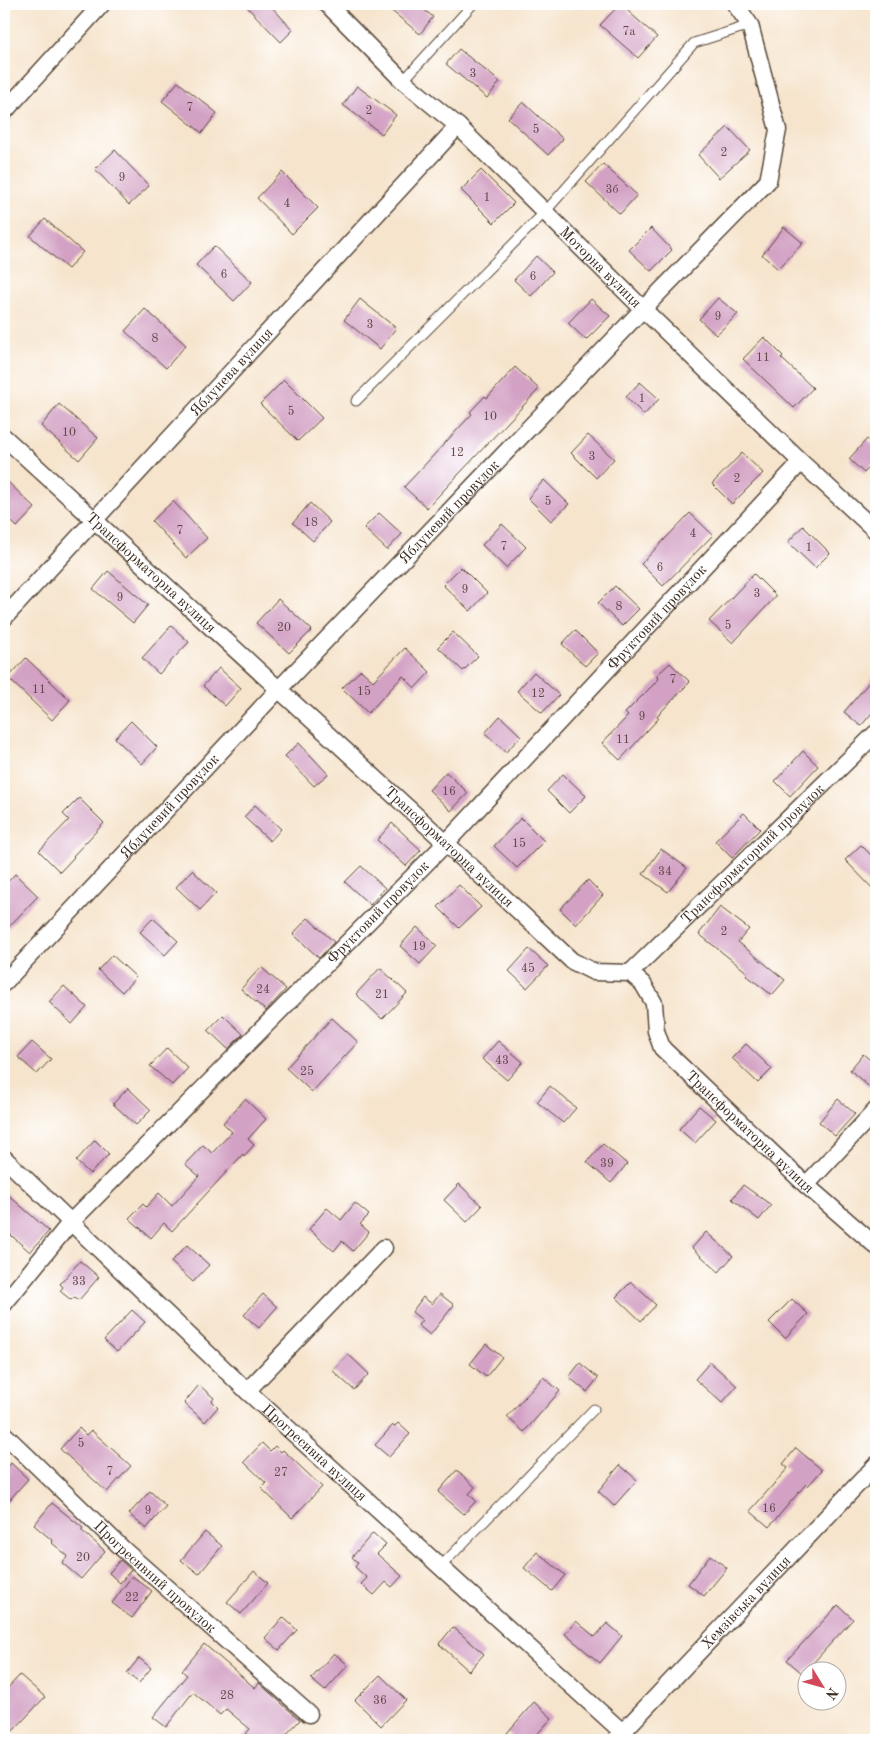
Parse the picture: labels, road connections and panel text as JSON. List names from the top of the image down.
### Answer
{
  "streets": {
    "street": [
      "Моторна вулиця",
      "Яблунева вулиця",
      "Яблуневий провулок",
      "Трансформаторна вулиця",
      "Фруктовий провулок",
      "Трансформаторний провулок",
      "Прогресивна вулиця",
      "Прогресивний провулок",
      "Хемзівська вулиця"
    ]
  },
  "crossings": [
    ["Моторна вулиця", "Яблунева вулиця"],
    ["Моторна вулиця", "Яблуневий провулок"],
    ["Моторна вулиця", "Фруктовий провулок"],
    ["Яблунева вулиця", "Трансформаторна вулиця"],
    ["Яблуневий провулок", "Трансформаторна вулиця"],
    ["Трансформаторна вулиця", "Фруктовий провулок"],
    ["Трансформаторна вулиця", "Трансформаторний провулок"],
    ["Фруктовий провулок", "Прогресивна вулиця"],
    ["Прогресивна вулиця", "Хемзівська вулиця"]
  ],
  "house_numbers": [
    "7а",
    "3",
    "7",
    "2",
    "5",
    "2",
    "9",
    "3б",
    "1",
    "4",
    "6",
    "6",
    "9",
    "3",
    "8",
    "11",
    "1",
    "5",
    "10",
    "10",
    "12",
    "3",
    "2",
    "5",
    "18",
    "7",
    "4",
    "7",
    "1",
    "6",
    "9",
    "3",
    "9",
    "8",
    "5",
    "20",
    "7",
    "11",
    "15",
    "12",
    "9",
    "11",
    "16",
    "15",
    "34",
    "2",
    "19",
    "45",
    "24",
    "21",
    "43",
    "25",
    "39",
    "33",
    "5",
    "7",
    "27",
    "16",
    "9",
    "20",
    "22",
    "28",
    "36"
  ],
  "north": "bottom right"
}
